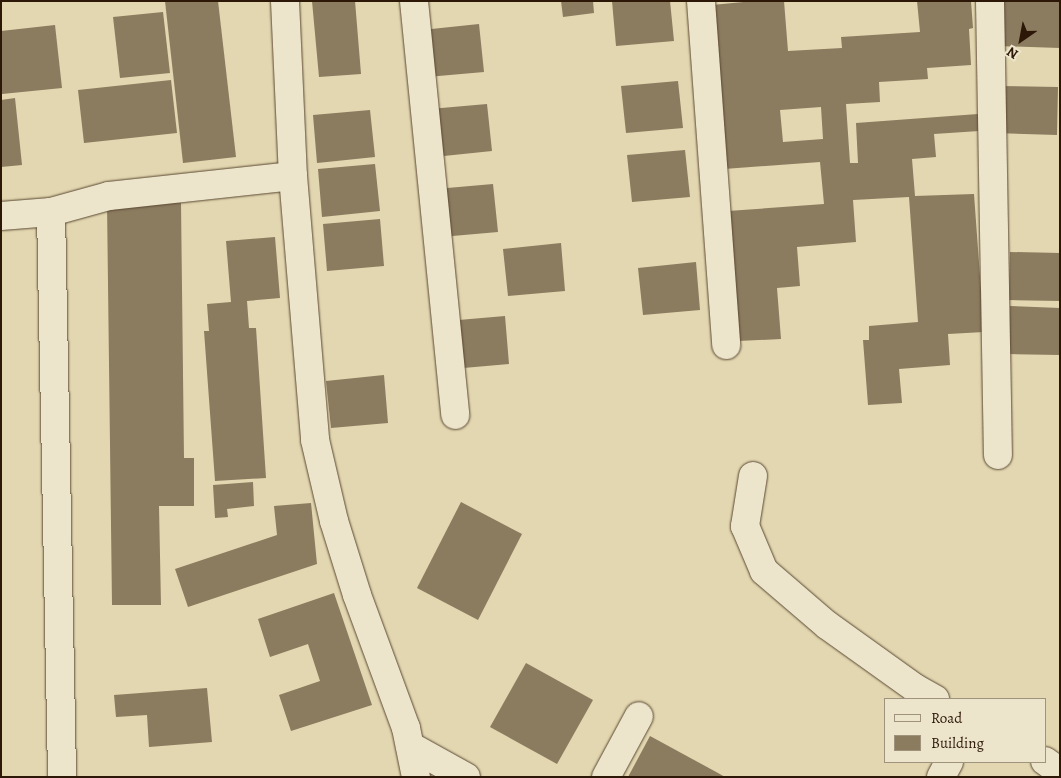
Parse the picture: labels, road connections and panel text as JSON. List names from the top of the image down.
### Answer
{
  "legend": ["Road", "Building"],
  "north": "bottom left"
}
